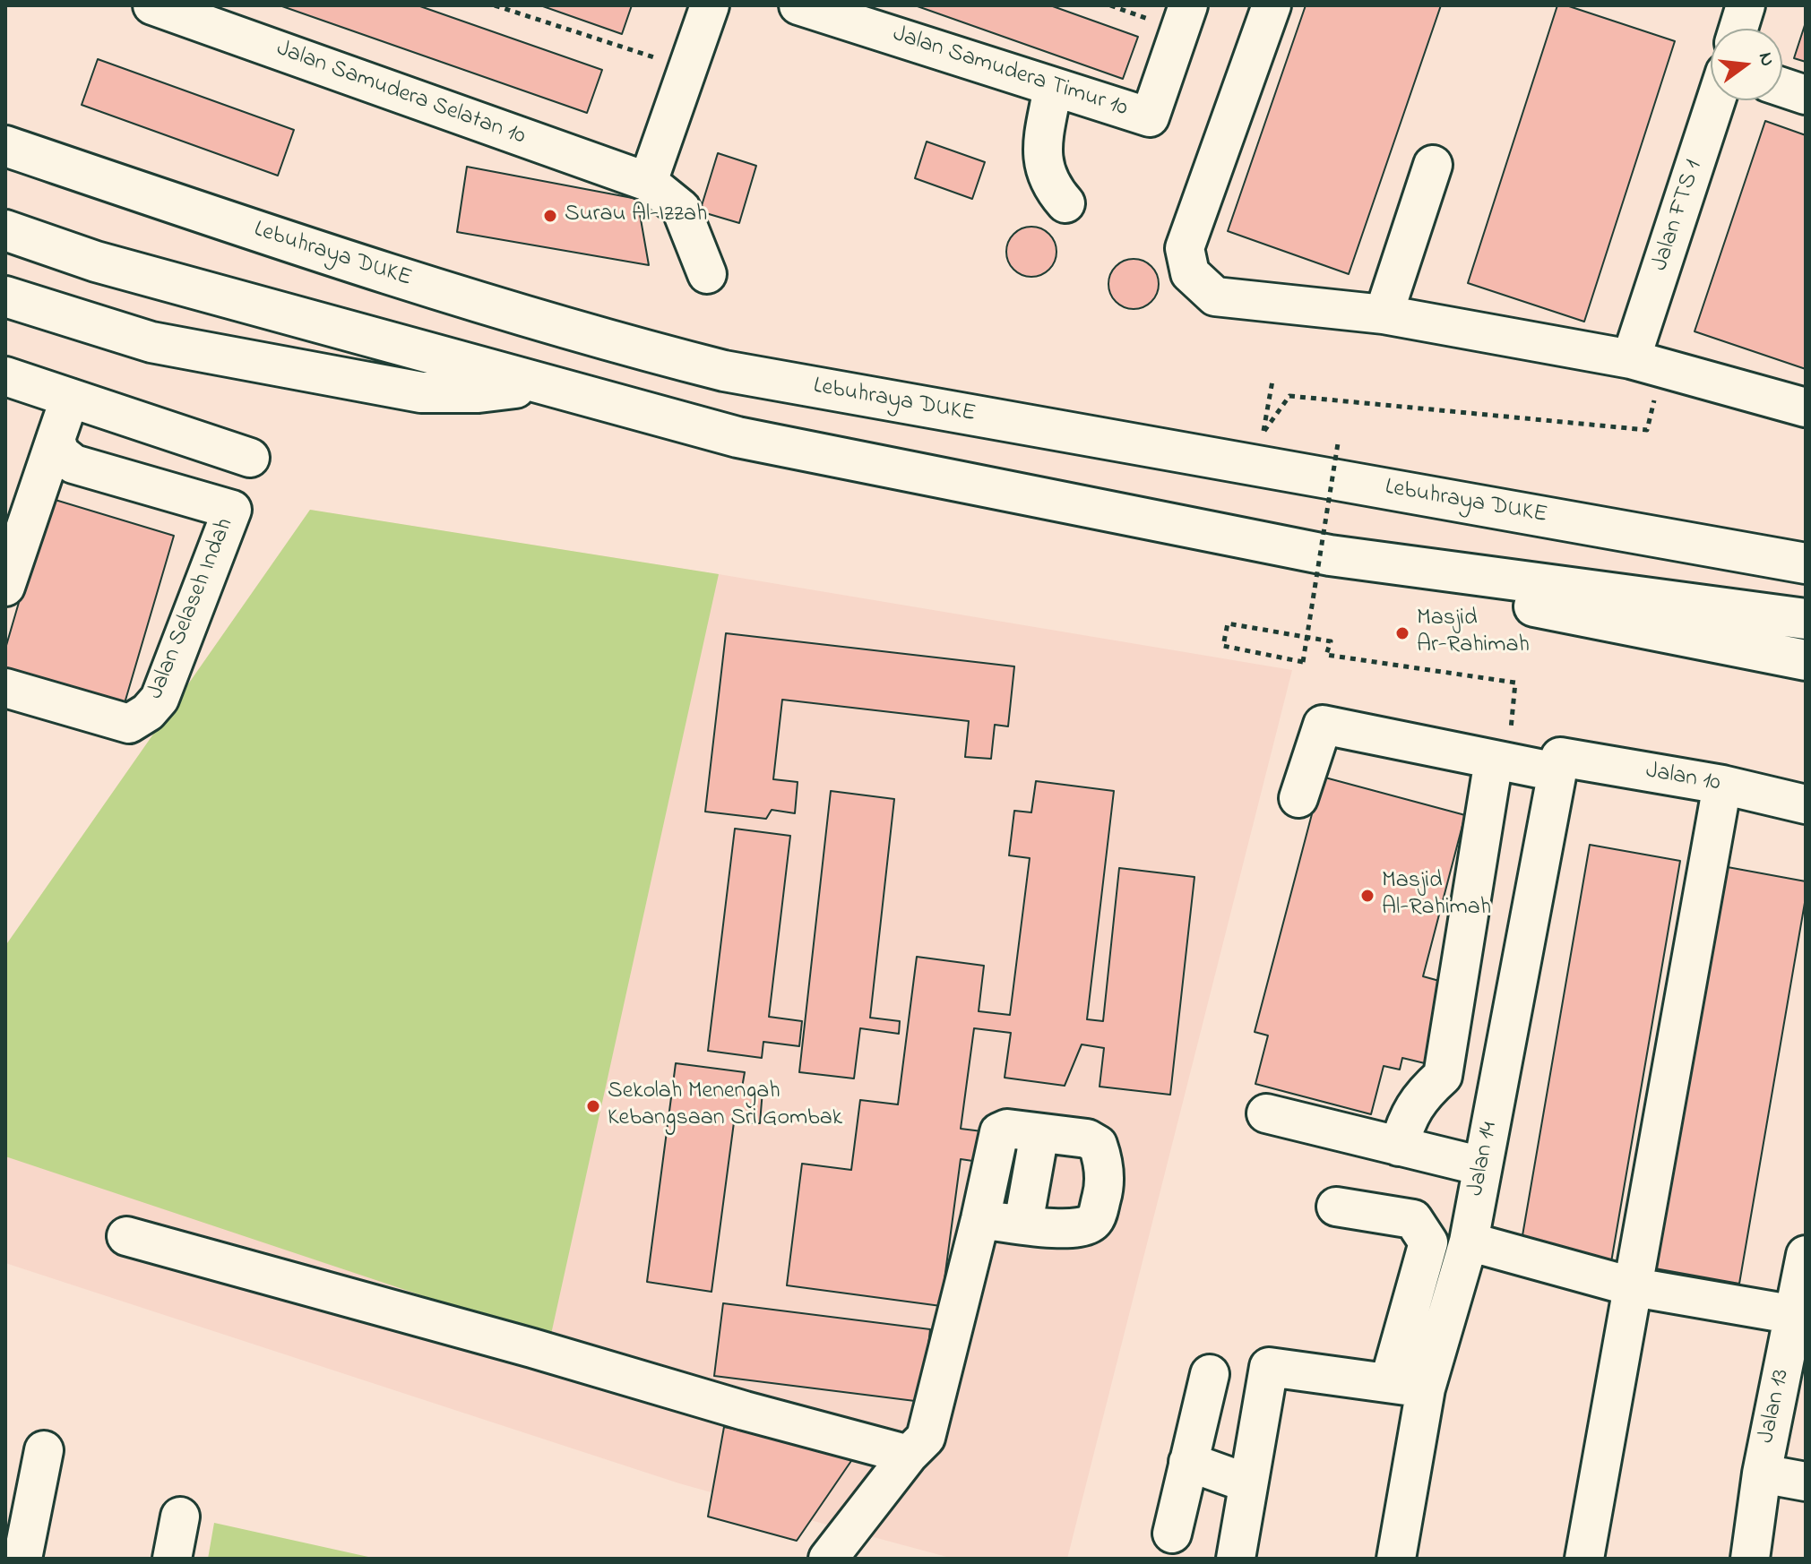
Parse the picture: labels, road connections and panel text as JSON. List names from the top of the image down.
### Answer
{
  "streets": {
    "highway": ["Lebuhraya DUKE"],
    "street": [
      "Jalan Samudera Timur 10",
      "Jalan Samudera Selatan 10",
      "Jalan FTS 1",
      "Jalan Selaseh Indah",
      "Jalan 10",
      "Jalan 14",
      "Jalan 13"
    ]
  },
  "crossings": [
    ["Jalan 10", "Jalan 14"]
  ],
  "places": [
    "Surau Al-Izzah",
    "Masjid Ar-Rahimah",
    "Masjid Al-Rahimah",
    "Sekolah Menengah Kebangsaan Sri Gombak"
  ],
  "north": "right"
}
